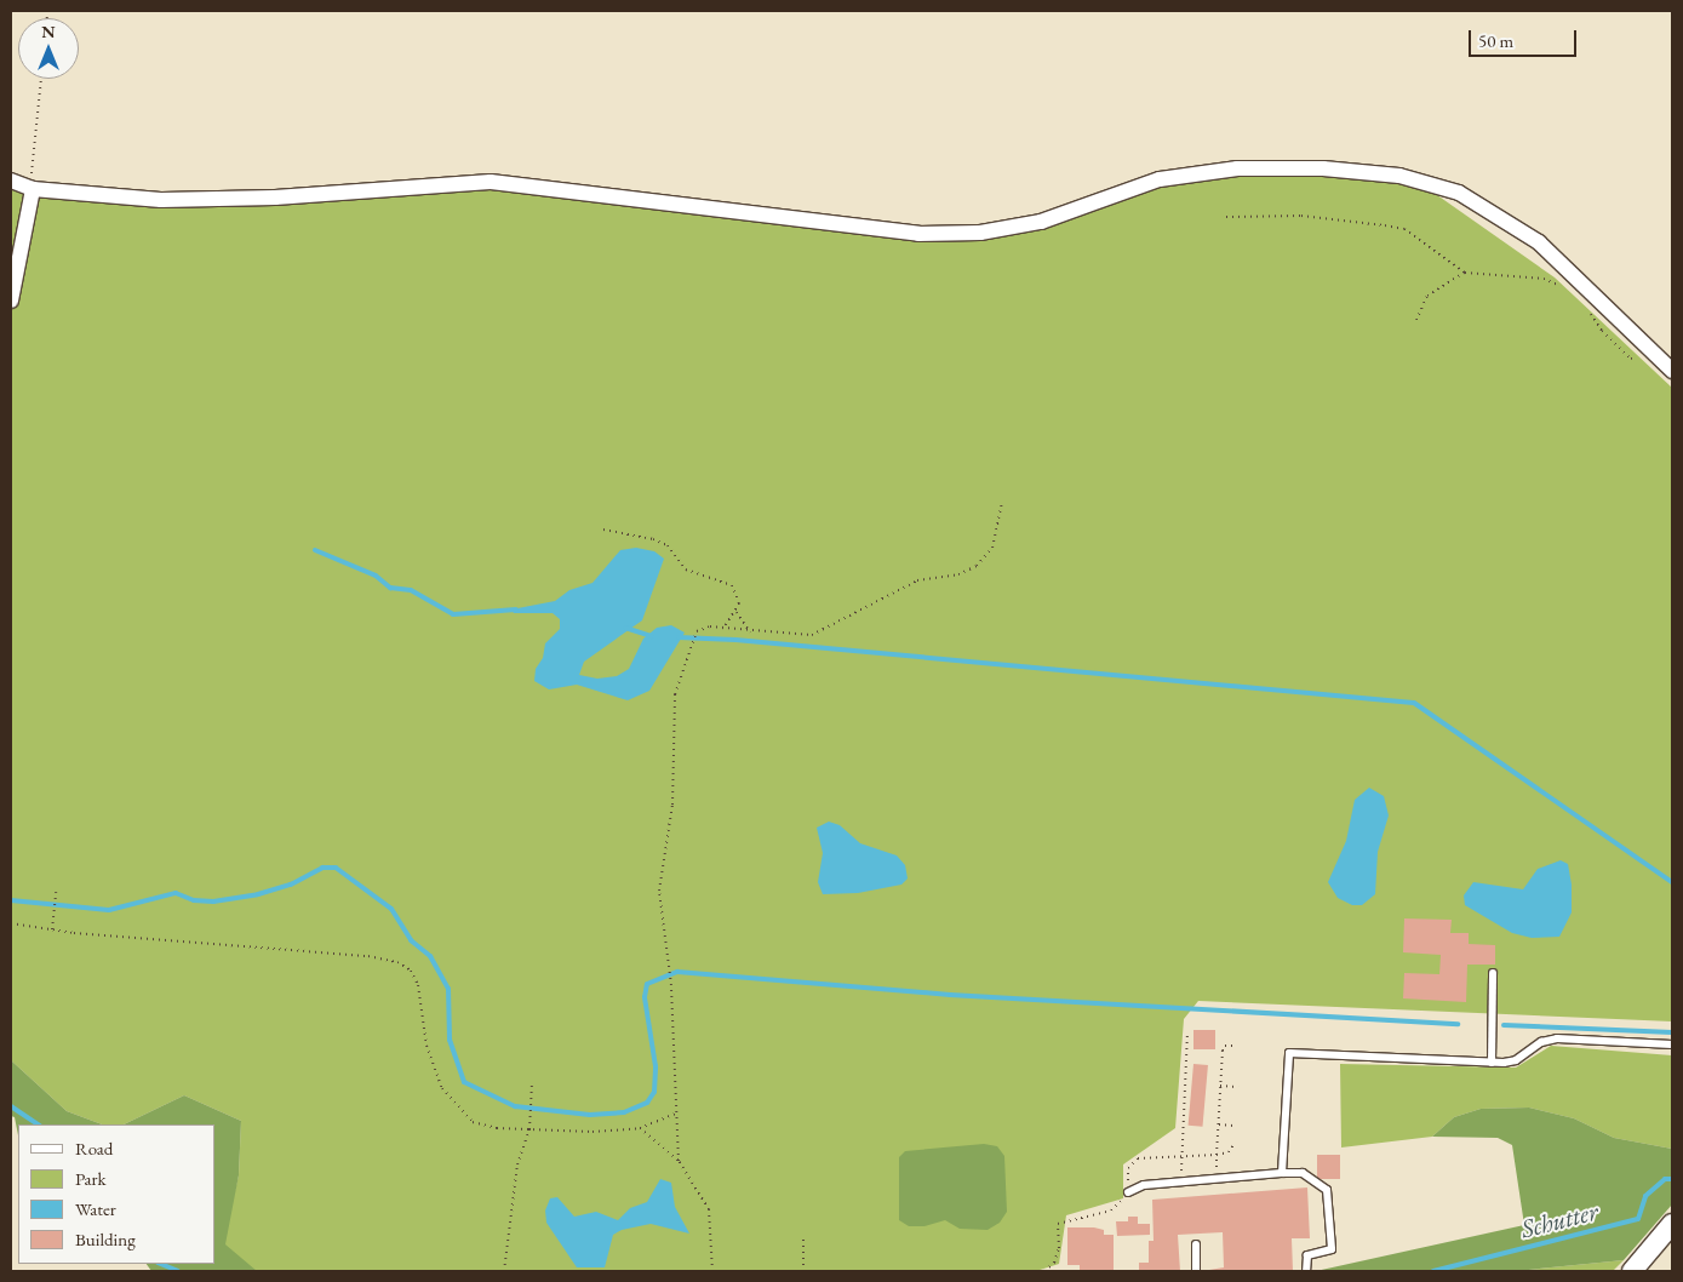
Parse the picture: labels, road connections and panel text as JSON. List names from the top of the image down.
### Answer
{
  "water": ["Schutter"],
  "legend": [
    "Road",
    "Park",
    "Water",
    "Building"
  ],
  "scale_bar": "50 m",
  "north": "top"
}
